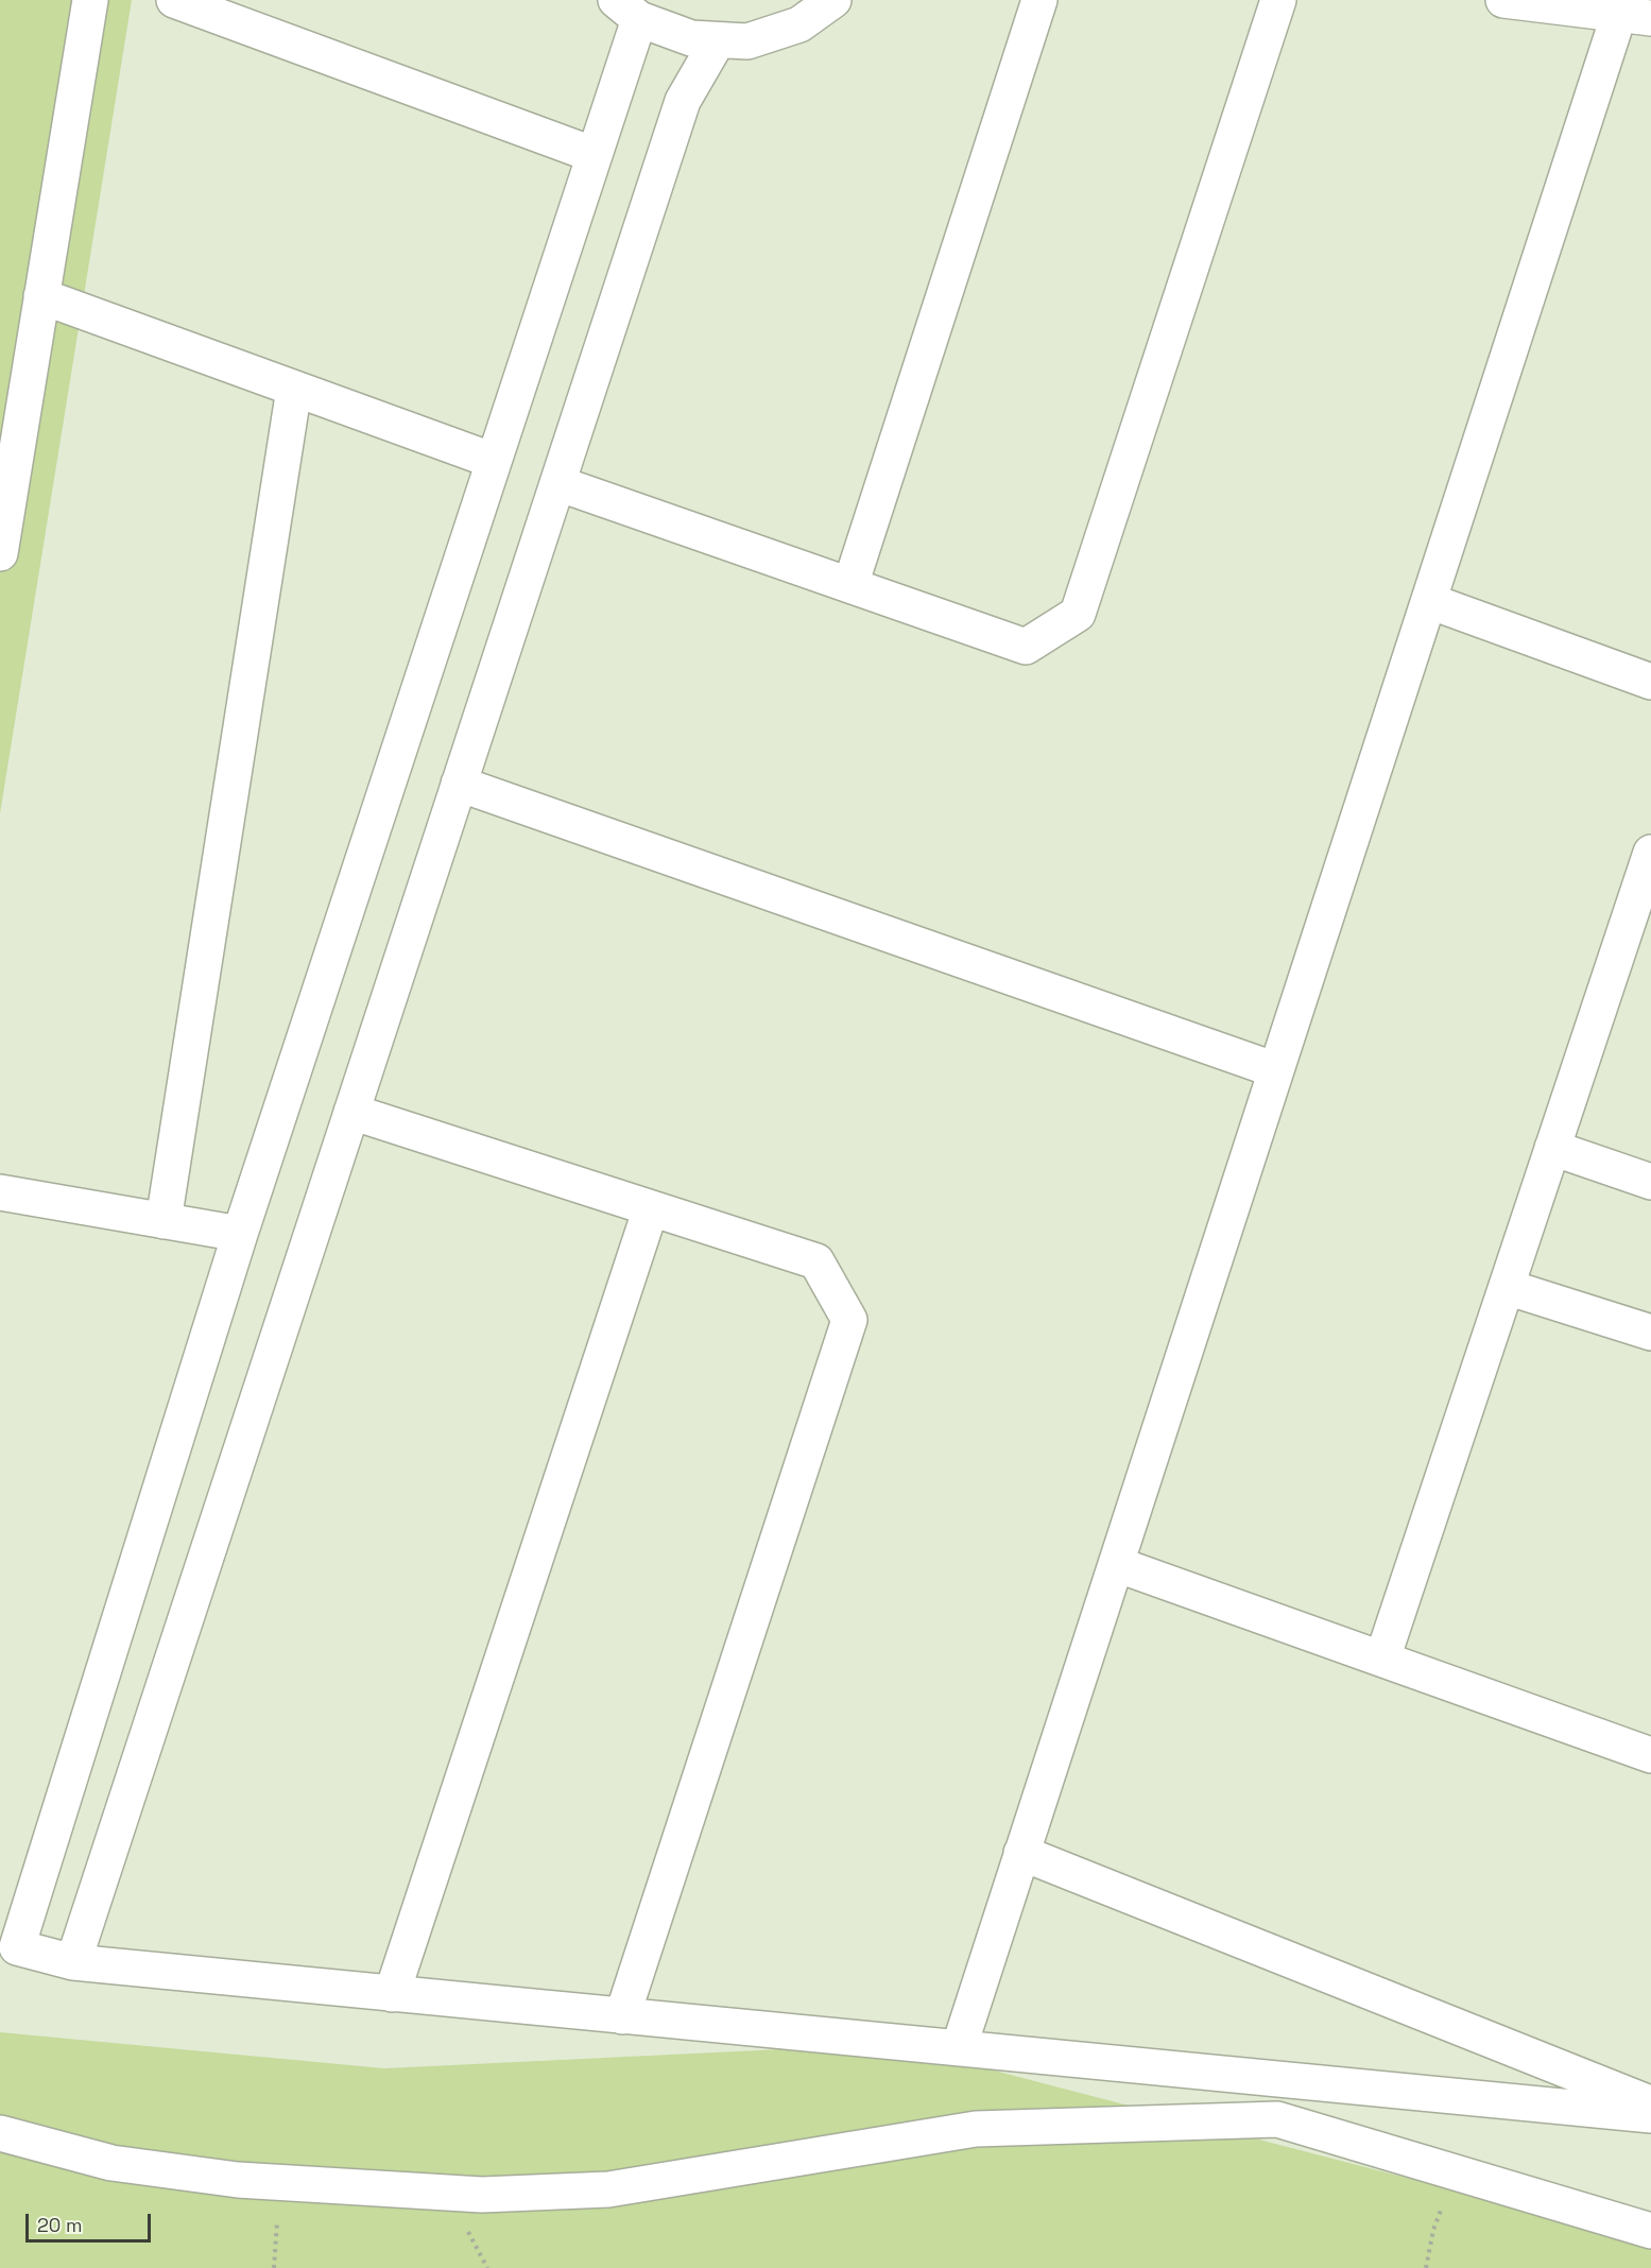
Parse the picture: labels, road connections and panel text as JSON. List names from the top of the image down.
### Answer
{
  "scale_bar": "20 m"
}
